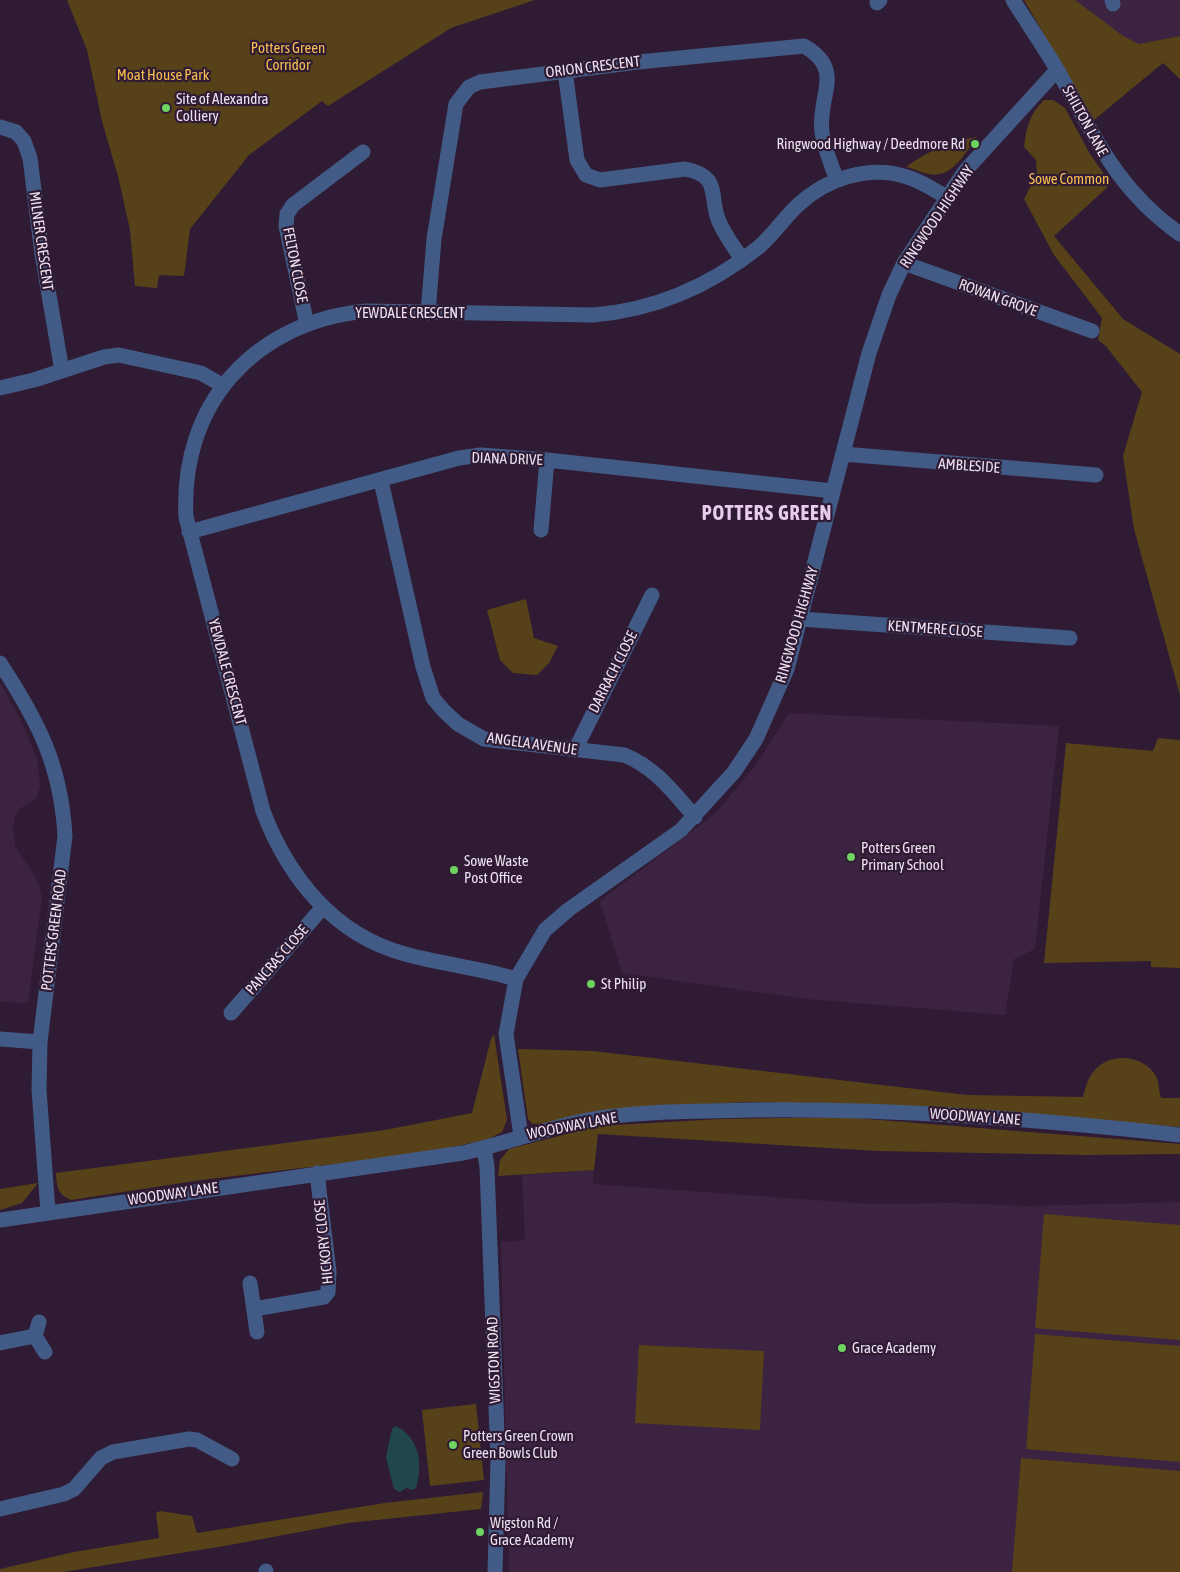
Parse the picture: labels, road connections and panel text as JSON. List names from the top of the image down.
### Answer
{
  "streets": {
    "street": [
      "ORION CRESCENT",
      "SHILTON LANE",
      "RINGWOOD HIGHWAY",
      "MILNER CRESCENT",
      "FELTON CLOSE",
      "ROWAN GROVE",
      "YEWDALE CRESCENT",
      "DIANA DRIVE",
      "AMBLESIDE",
      "KENTMERE CLOSE",
      "DARRACH CLOSE",
      "ANGELA AVENUE",
      "POTTERS GREEN ROAD",
      "PANCRAS CLOSE",
      "WOODWAY LANE",
      "HICKORY CLOSE",
      "WIGSTON ROAD"
    ]
  },
  "crossings": [
    ["ORION CRESCENT", "YEWDALE CRESCENT"],
    ["SHILTON LANE", "RINGWOOD HIGHWAY"],
    ["RINGWOOD HIGHWAY", "ROWAN GROVE"],
    ["RINGWOOD HIGHWAY", "YEWDALE CRESCENT"],
    ["RINGWOOD HIGHWAY", "DIANA DRIVE"],
    ["RINGWOOD HIGHWAY", "AMBLESIDE"],
    ["RINGWOOD HIGHWAY", "KENTMERE CLOSE"],
    ["RINGWOOD HIGHWAY", "ANGELA AVENUE"],
    ["RINGWOOD HIGHWAY", "WOODWAY LANE"],
    ["FELTON CLOSE", "YEWDALE CRESCENT"],
    ["YEWDALE CRESCENT", "DIANA DRIVE"],
    ["YEWDALE CRESCENT", "PANCRAS CLOSE"],
    ["DIANA DRIVE", "ANGELA AVENUE"],
    ["DARRACH CLOSE", "ANGELA AVENUE"],
    ["POTTERS GREEN ROAD", "WOODWAY LANE"],
    ["WOODWAY LANE", "HICKORY CLOSE"],
    ["WOODWAY LANE", "WIGSTON ROAD"]
  ],
  "districts": ["POTTERS GREEN"],
  "parks": ["Potters Green Corridor", "Moat House Park", "Sowe Common"],
  "places": [
    "Site of Alexandra Colliery",
    "Ringwood Highway / Deedmore Rd",
    "Potters Green Primary School",
    "Sowe Waste Post Office",
    "St Philip",
    "Grace Academy",
    "Potters Green Crown Green Bowls Club",
    "Wigston Rd / Grace Academy"
  ]
}
